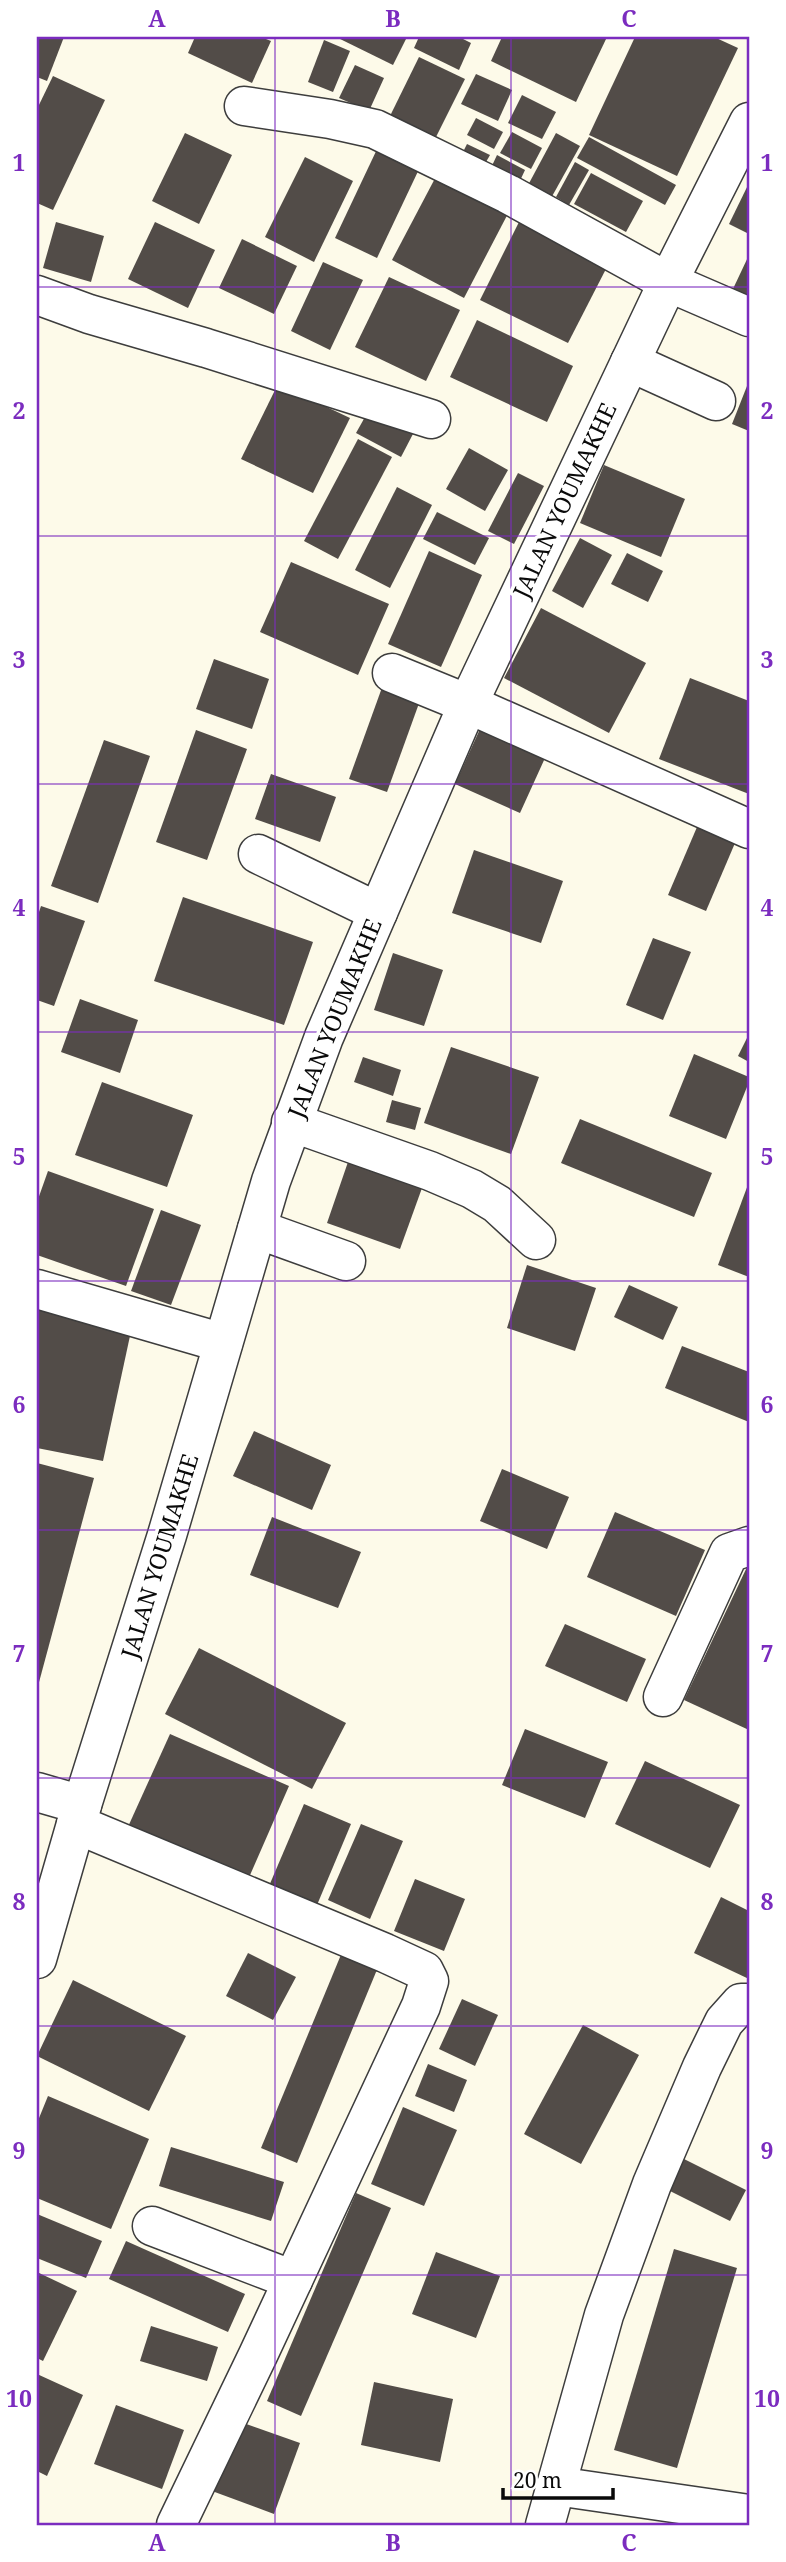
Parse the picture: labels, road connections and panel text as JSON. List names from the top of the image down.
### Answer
{
  "streets": {
    "street": ["JALAN YOUMAKHE"]
  },
  "scale_bar": "20 m",
  "grid": {
    "columns": ["A", "B", "C"],
    "rows": [
      "1",
      "2",
      "3",
      "4",
      "5",
      "6",
      "7",
      "8",
      "9",
      "10"
    ]
  }
}
